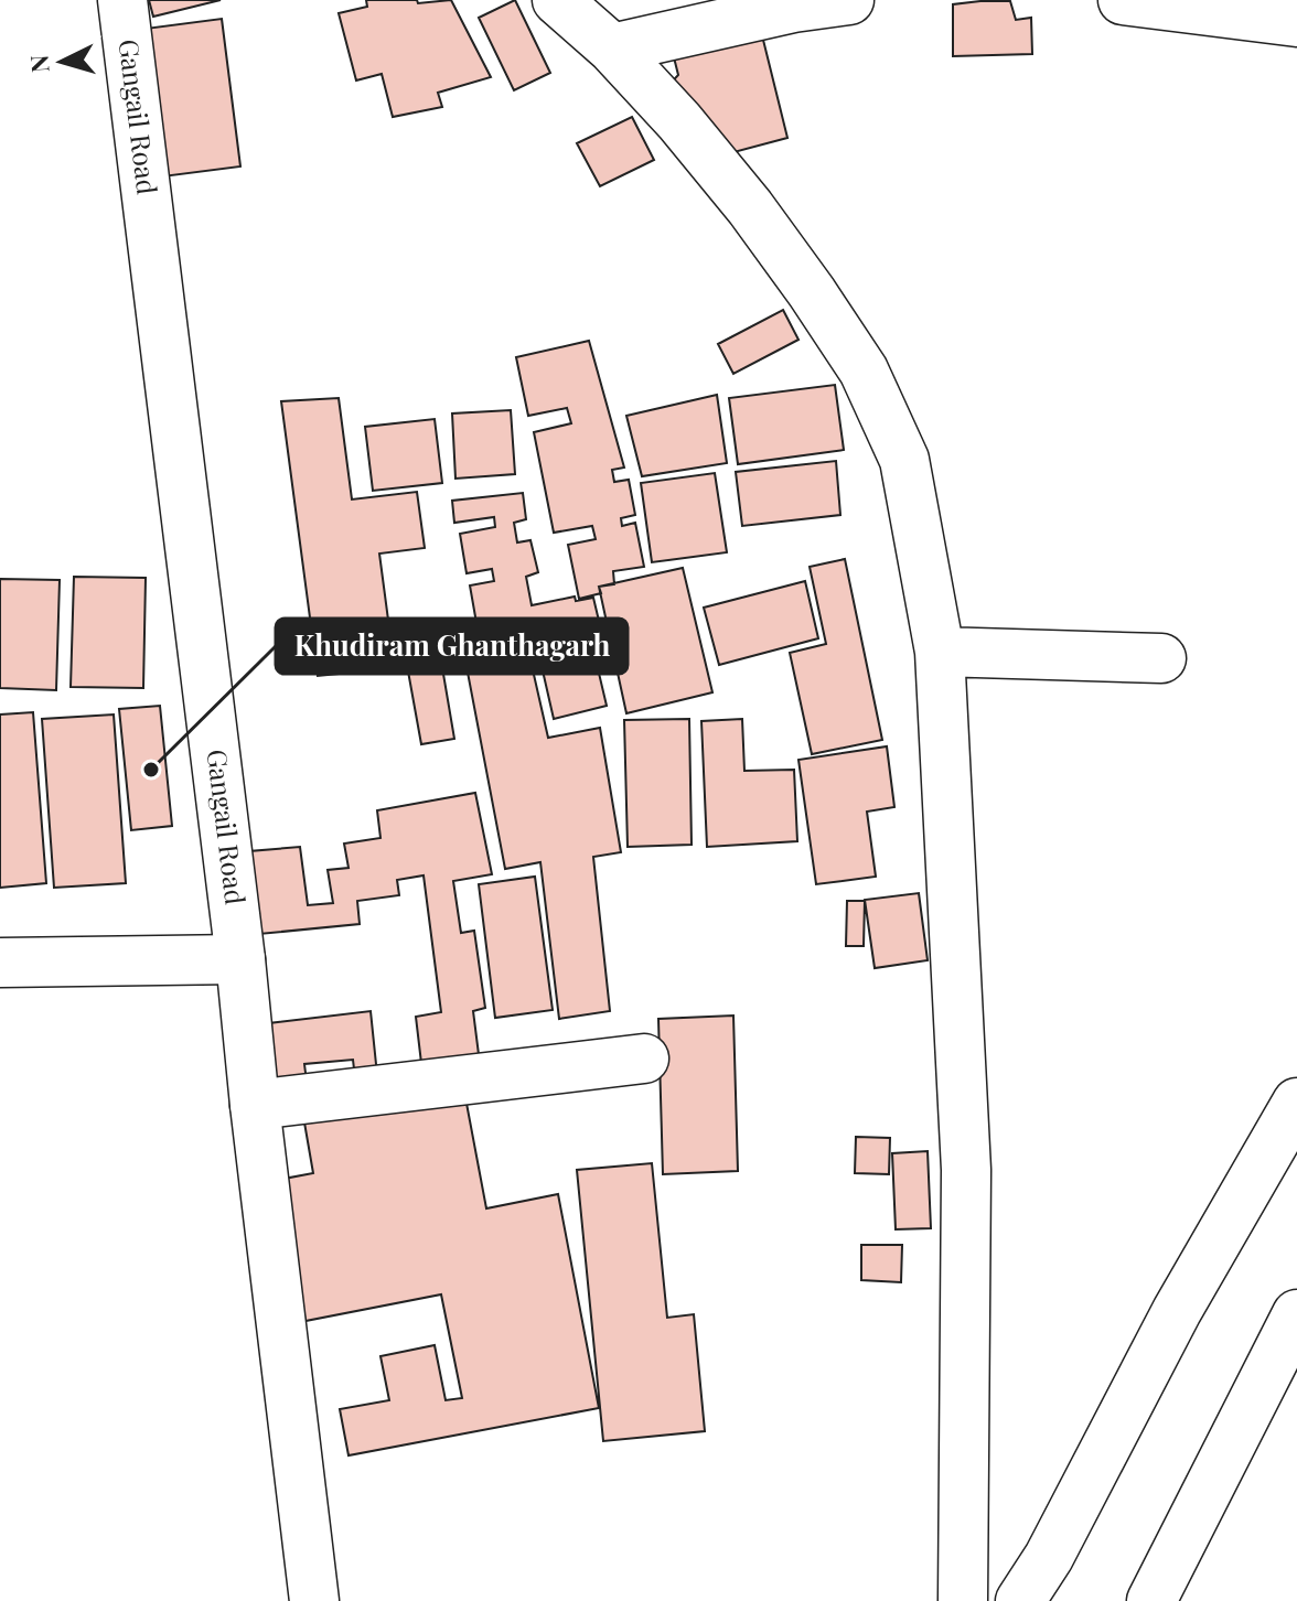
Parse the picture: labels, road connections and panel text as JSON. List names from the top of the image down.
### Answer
{
  "streets": {
    "street": ["Gangail Road"]
  },
  "places": ["Khudiram Ghanthagarh"],
  "north": "left"
}
